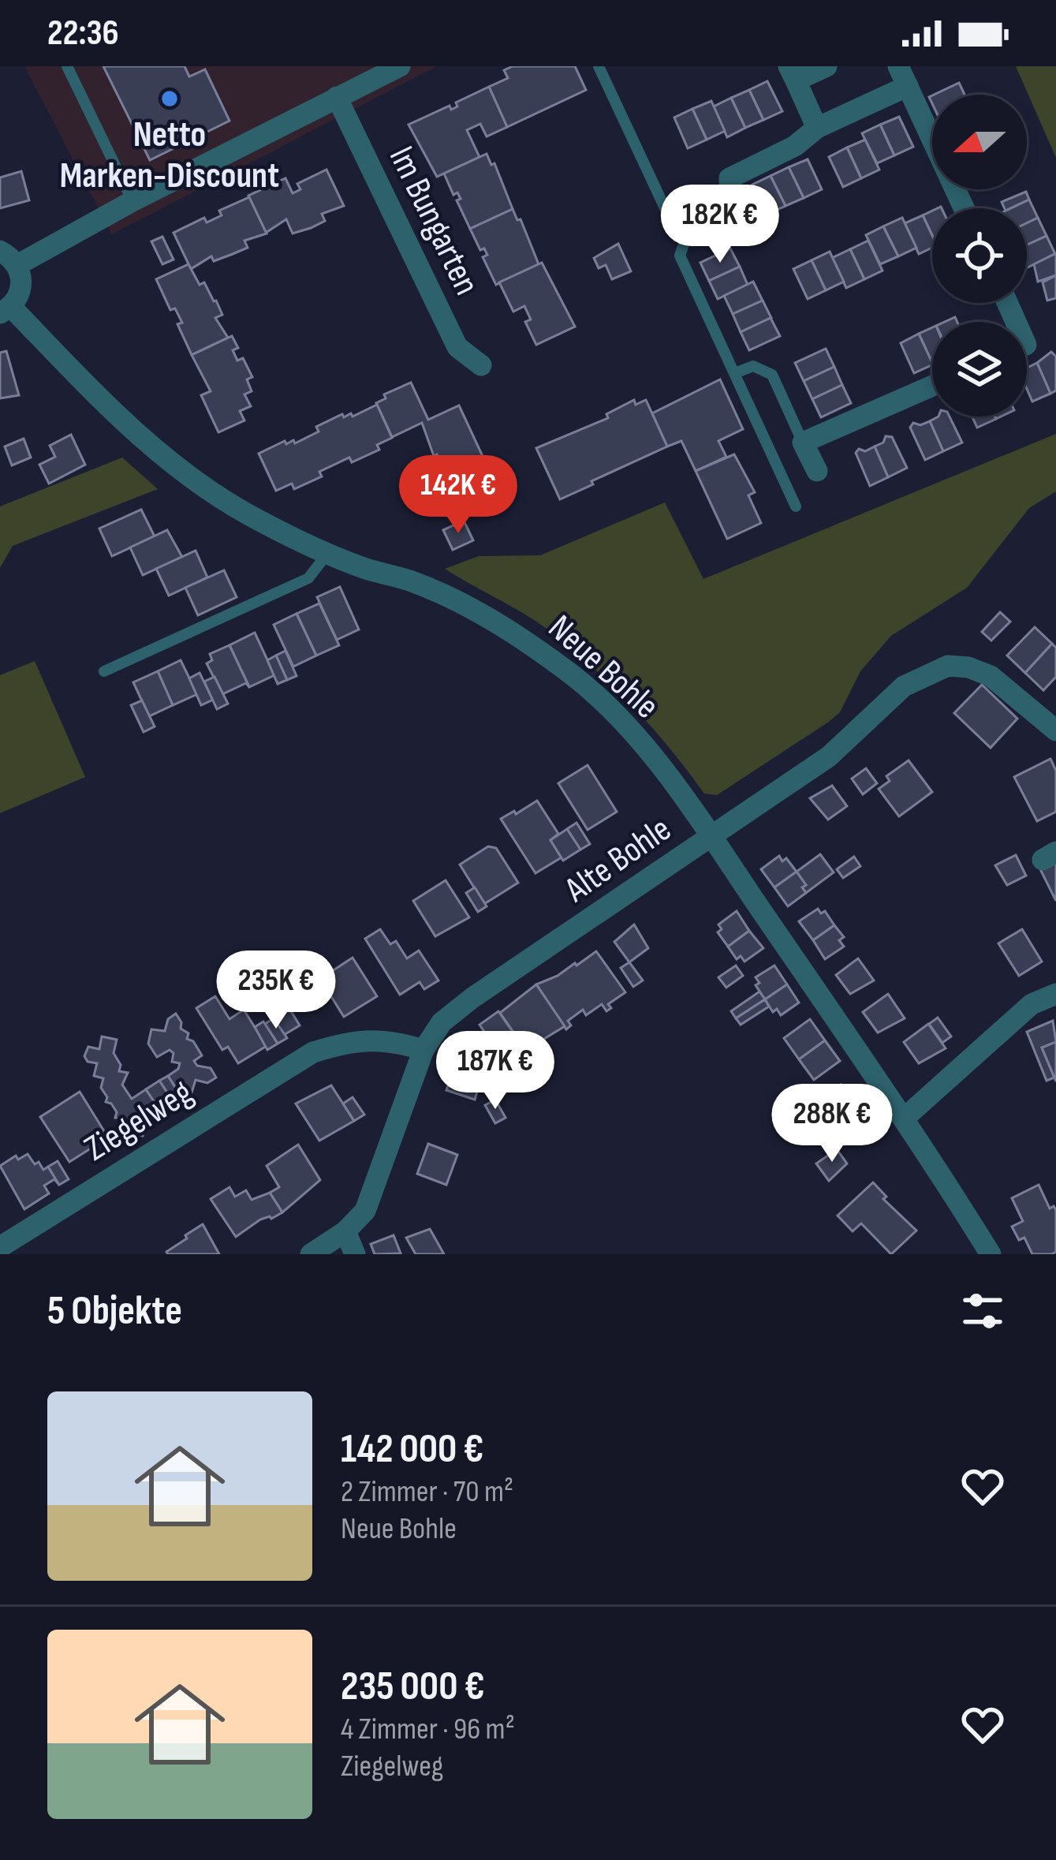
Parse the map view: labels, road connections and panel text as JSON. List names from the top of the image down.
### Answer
{
  "streets": {
    "street": [
      "Im Bungarten",
      "Neue Bohle",
      "Alte Bohle",
      "Ziegelweg"
    ]
  },
  "crossings": [
    ["Neue Bohle", "Alte Bohle"],
    ["Alte Bohle", "Ziegelweg"]
  ],
  "places": ["Netto Marken-Discount"],
  "north": "left",
  "page": {
    "status": "22:36",
    "price": [
      "182K €",
      "142K €",
      "235K €",
      "187K €",
      "288K €"
    ],
    "heading": "5 Objekte",
    "list": [
      {
        "name": "142 000 €",
        "note": "2 Zimmer · 70 m² · Neue Bohle"
      },
      {
        "name": "235 000 €",
        "note": "4 Zimmer · 96 m² · Ziegelweg"
      }
    ]
  }
}
